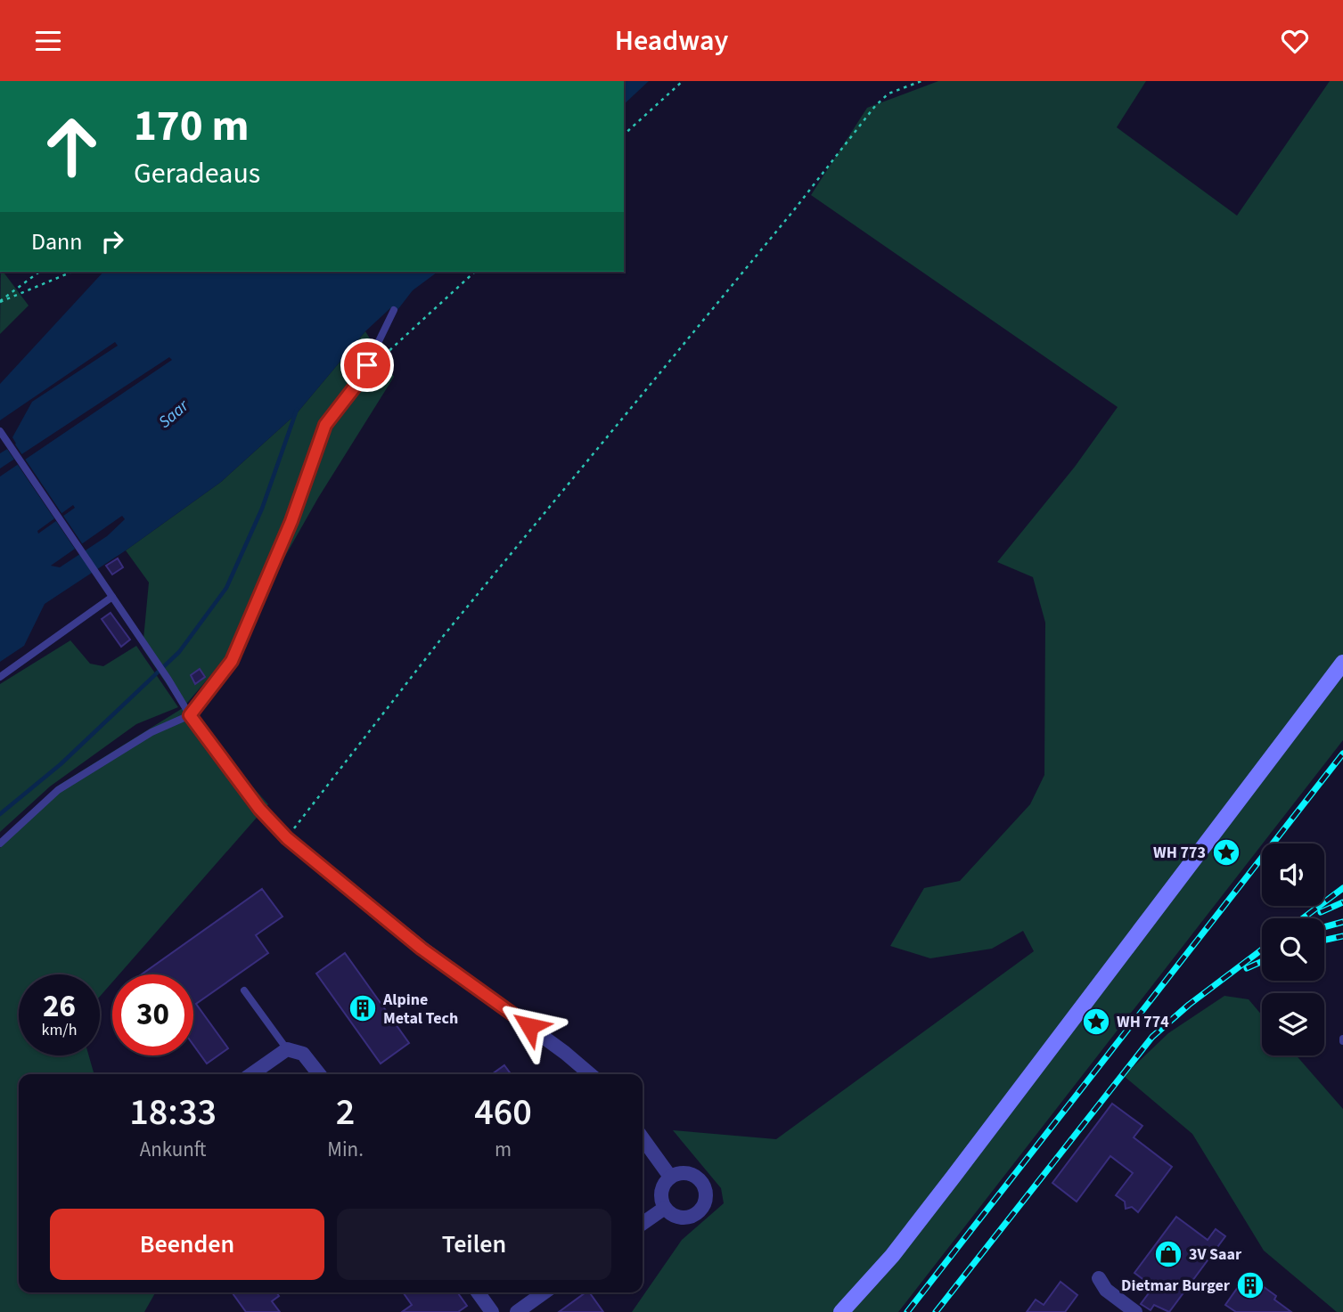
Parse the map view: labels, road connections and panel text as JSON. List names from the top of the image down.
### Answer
{
  "water": ["Saar"],
  "places": {
    "place": ["WH 773", "WH 774"],
    "building": ["Alpine Metal Tech", "Dietmar Burger"],
    "shop": ["3V Saar"]
  },
  "page": {
    "header": "Headway",
    "turn": ["170 m", "Geradeaus"],
    "then": "Dann",
    "speed": "26 km/h",
    "limit": "30",
    "eta": [
      "18:33",
      "Ankunft",
      "2",
      "Min.",
      "460",
      "m"
    ],
    "buttons": ["Beenden", "Teilen"]
  }
}
